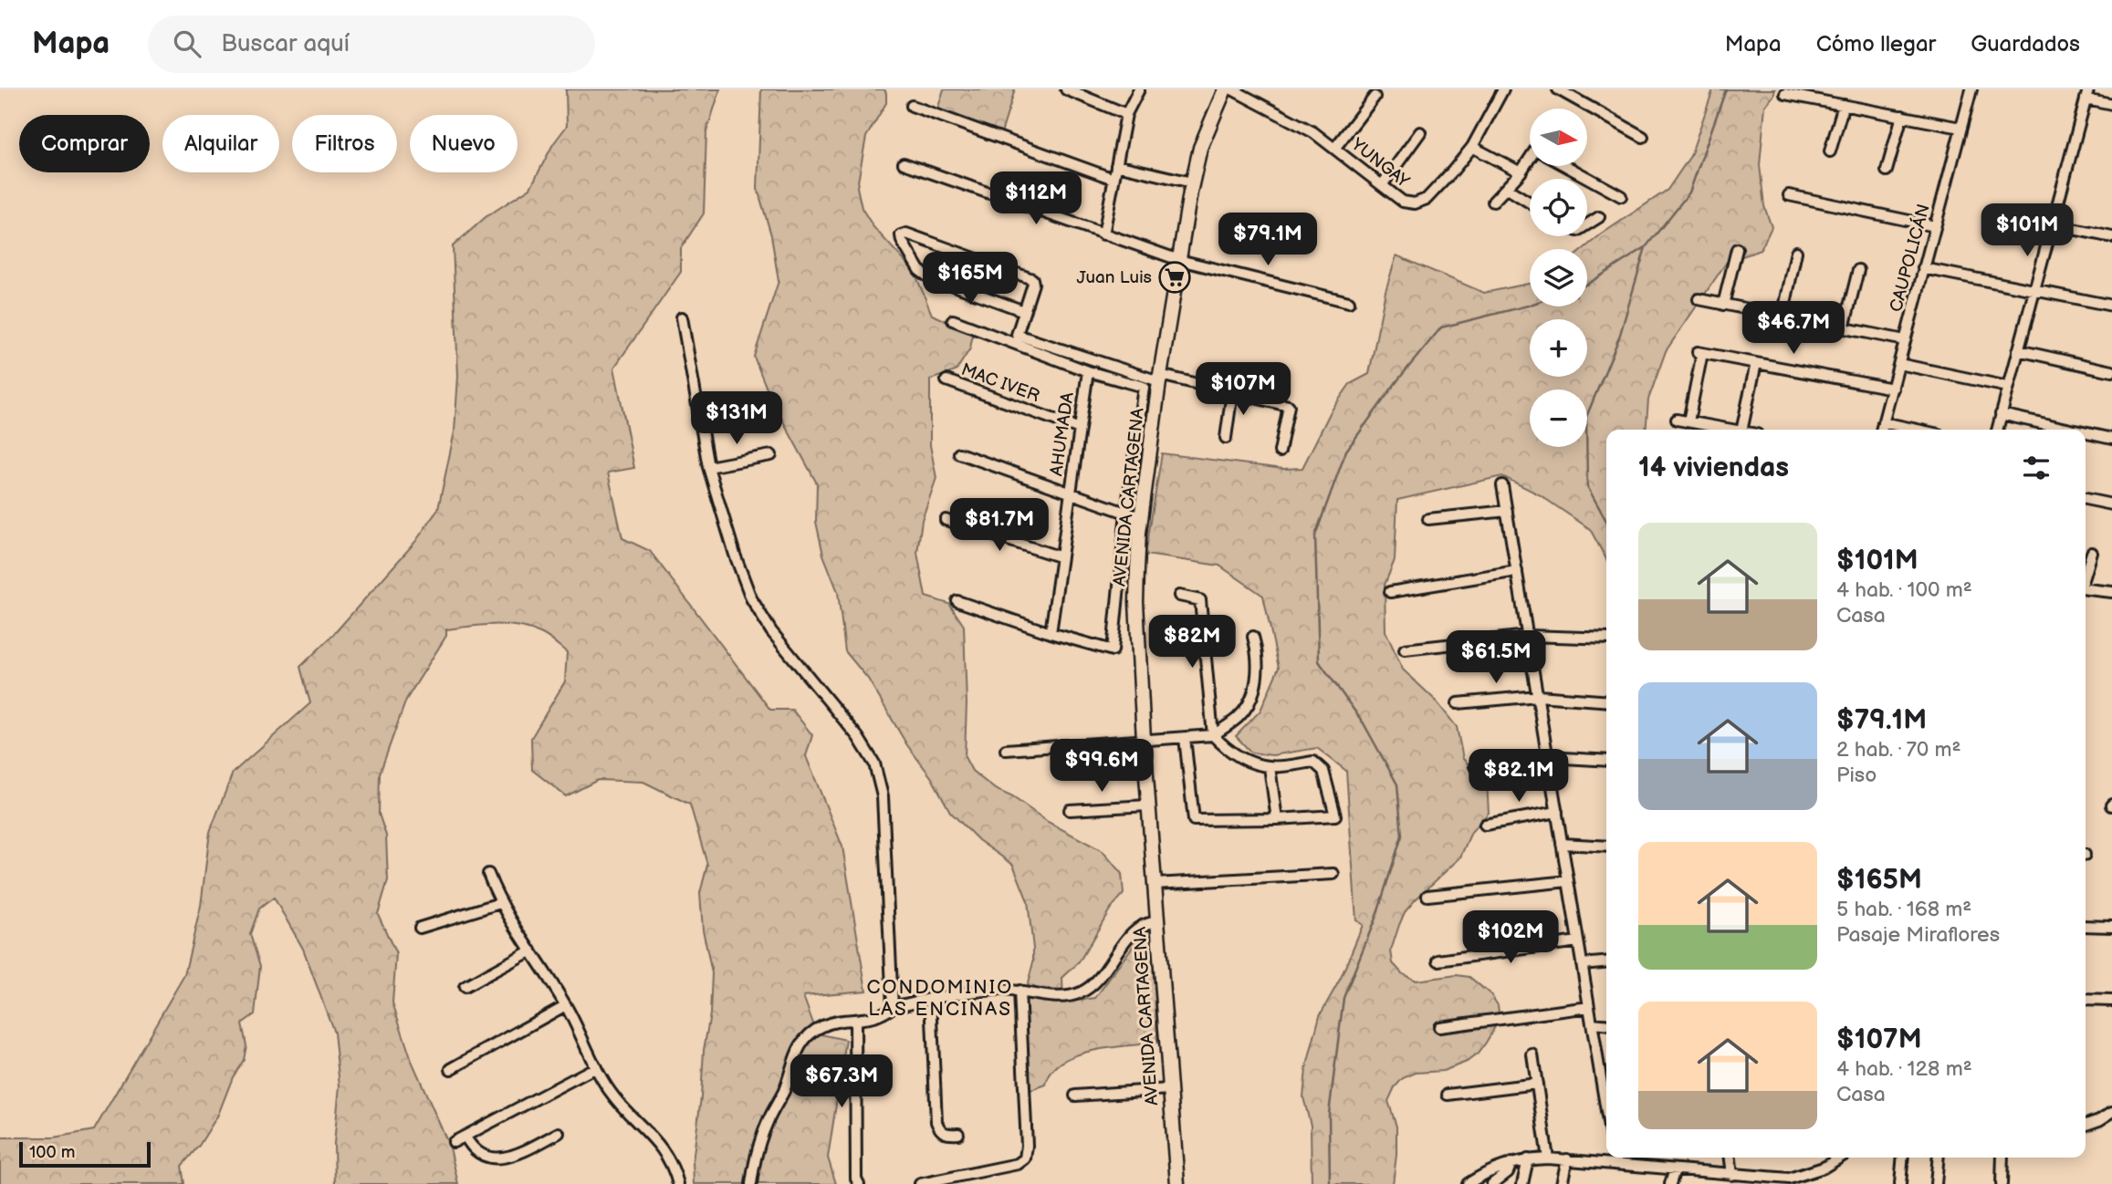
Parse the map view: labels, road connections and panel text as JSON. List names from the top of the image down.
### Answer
{
  "streets": {
    "main road": ["AVENIDA CARTAGENA"],
    "street": [
      "YUNGAY",
      "CAUPOLICÁN",
      "MAC IVER",
      "AHUMADA"
    ]
  },
  "crossings": [
    ["MAC IVER", "AHUMADA"]
  ],
  "districts": ["CONDOMINIO LAS ENCINAS"],
  "places": {
    "supermarket": ["Juan Luis"]
  },
  "scale_bar": "100 m",
  "north": "right",
  "page": {
    "header": "Mapa",
    "search": "Buscar aquí",
    "nav": ["Mapa", "Cómo llegar", "Guardados"],
    "map_buttons": ["+", "−"],
    "chip": [
      "Comprar",
      "Alquilar",
      "Filtros",
      "Nuevo"
    ],
    "price": [
      "$112M",
      "$101M",
      "$79.1M",
      "$165M",
      "$46.7M",
      "$107M",
      "$131M",
      "$81.7M",
      "$82M",
      "$61.5M",
      "$99.6M",
      "$82.1M",
      "$102M",
      "$67.3M"
    ],
    "heading": "14 viviendas",
    "list": [
      {
        "name": "$101M",
        "note": "4 hab. · 100 m² · Casa"
      },
      {
        "name": "$79.1M",
        "note": "2 hab. · 70 m² · Piso"
      },
      {
        "name": "$165M",
        "note": "5 hab. · 168 m² · Pasaje Miraflores"
      },
      {
        "name": "$107M",
        "note": "4 hab. · 128 m² · Casa"
      }
    ],
    "scale": "100 m"
  }
}
